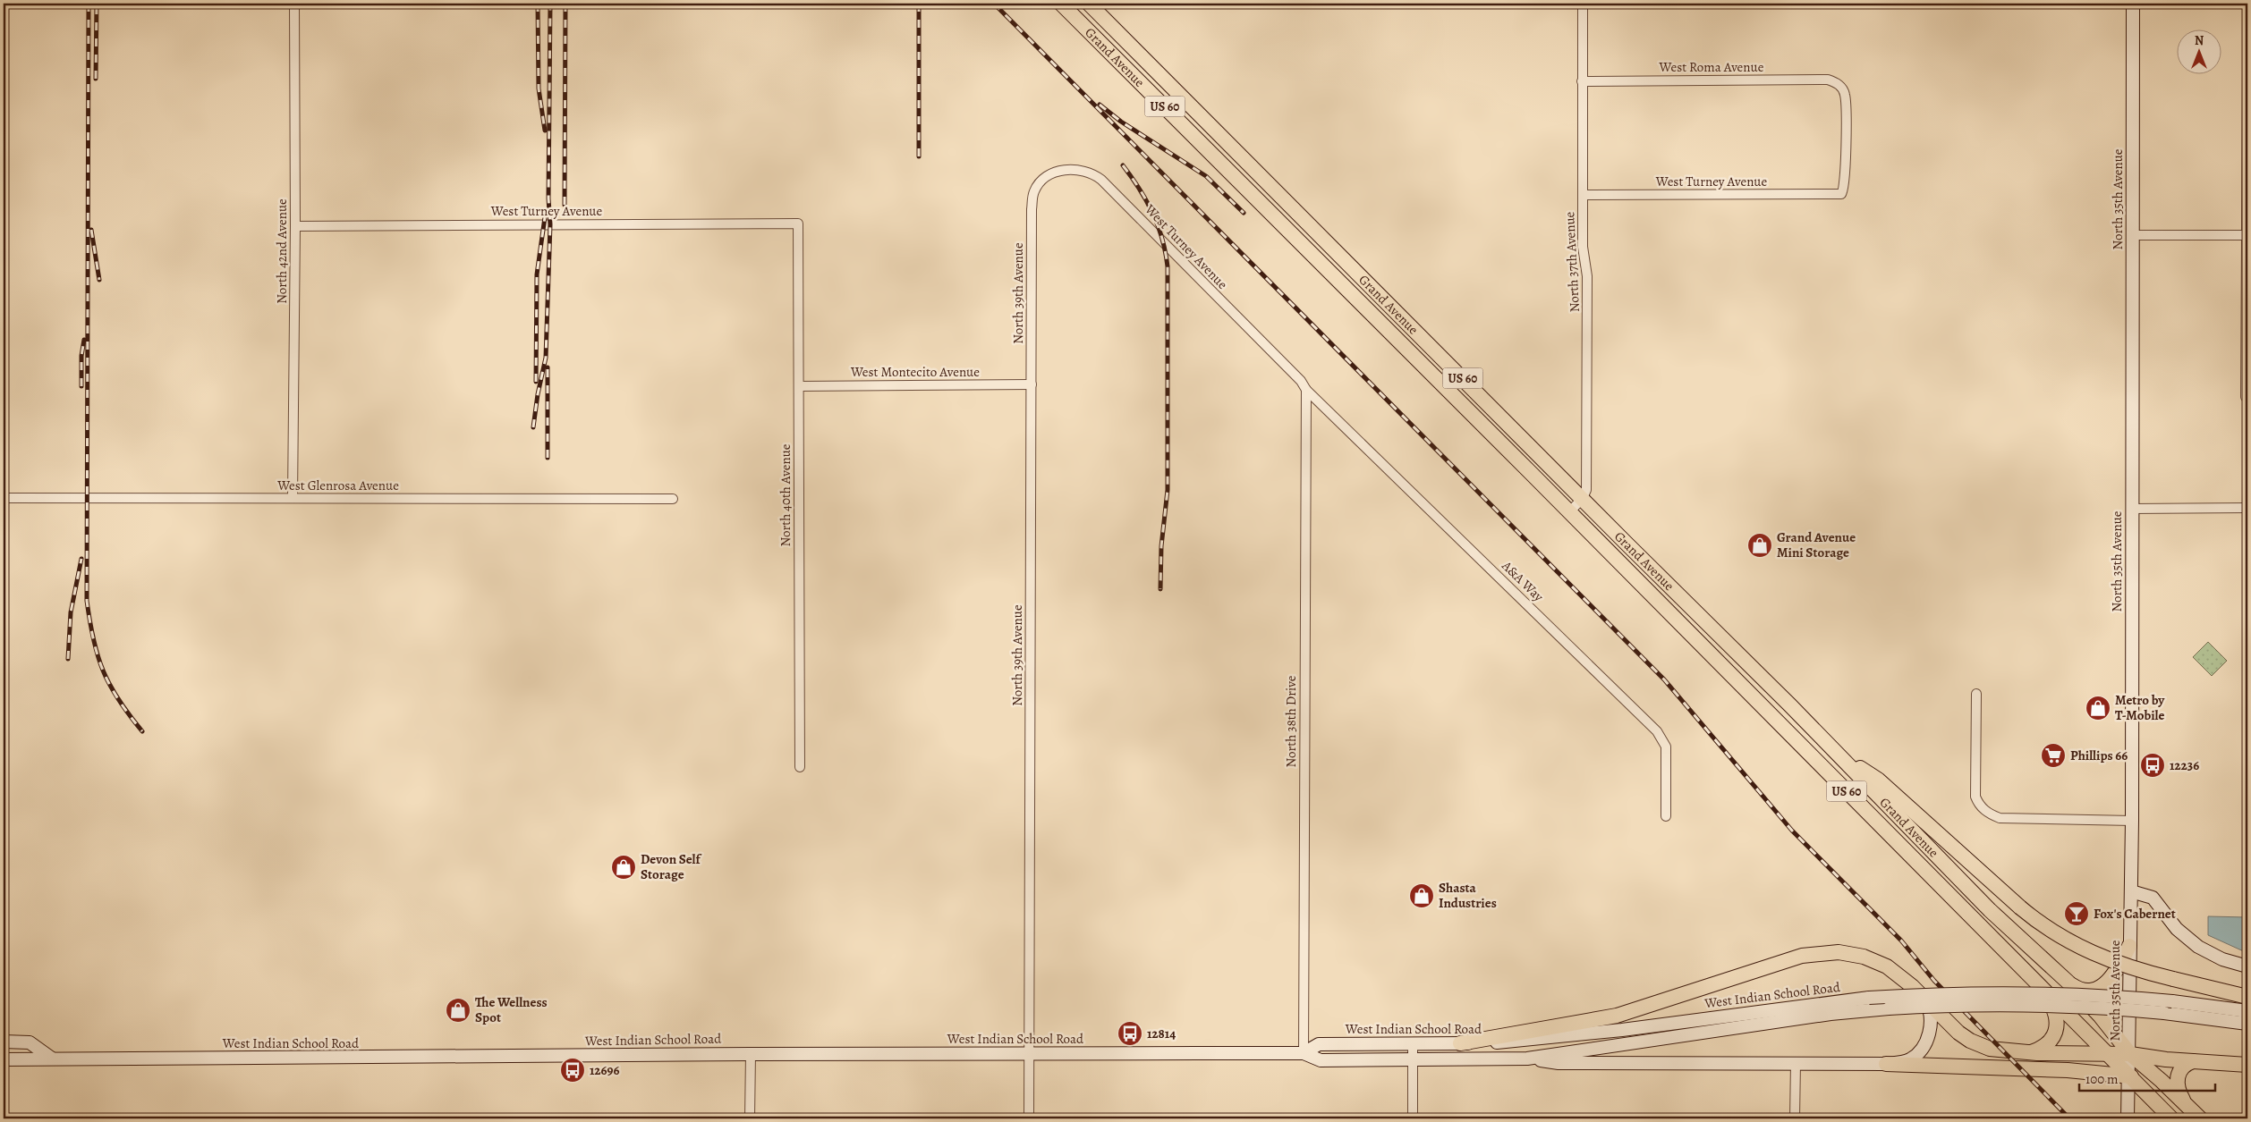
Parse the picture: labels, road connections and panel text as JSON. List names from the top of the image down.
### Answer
{
  "streets": {
    "highway": ["Grand Avenue", "US 60"],
    "main road": ["North 35th Avenue", "West Indian School Road"],
    "street": [
      "West Roma Avenue",
      "West Turney Avenue",
      "North 42nd Avenue",
      "North 37th Avenue",
      "North 39th Avenue",
      "West Montecito Avenue",
      "West Glenrosa Avenue",
      "North 40th Avenue",
      "A&A Way",
      "North 38th Drive"
    ]
  },
  "crossings": [
    ["Grand Avenue", "North 35th Avenue"],
    ["Grand Avenue", "North 37th Avenue"],
    ["West Roma Avenue", "West Turney Avenue"],
    ["West Roma Avenue", "North 37th Avenue"],
    ["West Turney Avenue", "North 42nd Avenue"],
    ["West Turney Avenue", "North 37th Avenue"],
    ["West Turney Avenue", "North 39th Avenue"],
    ["West Turney Avenue", "North 40th Avenue"],
    ["West Turney Avenue", "A&A Way"],
    ["West Turney Avenue", "North 38th Drive"],
    ["North 42nd Avenue", "West Glenrosa Avenue"],
    ["North 39th Avenue", "West Montecito Avenue"],
    ["North 39th Avenue", "West Indian School Road"],
    ["West Montecito Avenue", "North 40th Avenue"],
    ["A&A Way", "North 38th Drive"],
    ["North 38th Drive", "West Indian School Road"]
  ],
  "places": {
    "shop": [
      "Grand Avenue Mini Storage",
      "Metro by T-Mobile",
      "Devon Self Storage",
      "Shasta Industries",
      "The Wellness Spot"
    ],
    "supermarket": ["Phillips 66"],
    "bus stop": ["12236", "12814", "12696"],
    "bar": ["Fox's Cabernet"]
  },
  "scale_bar": "100 m",
  "north": "top"
}
